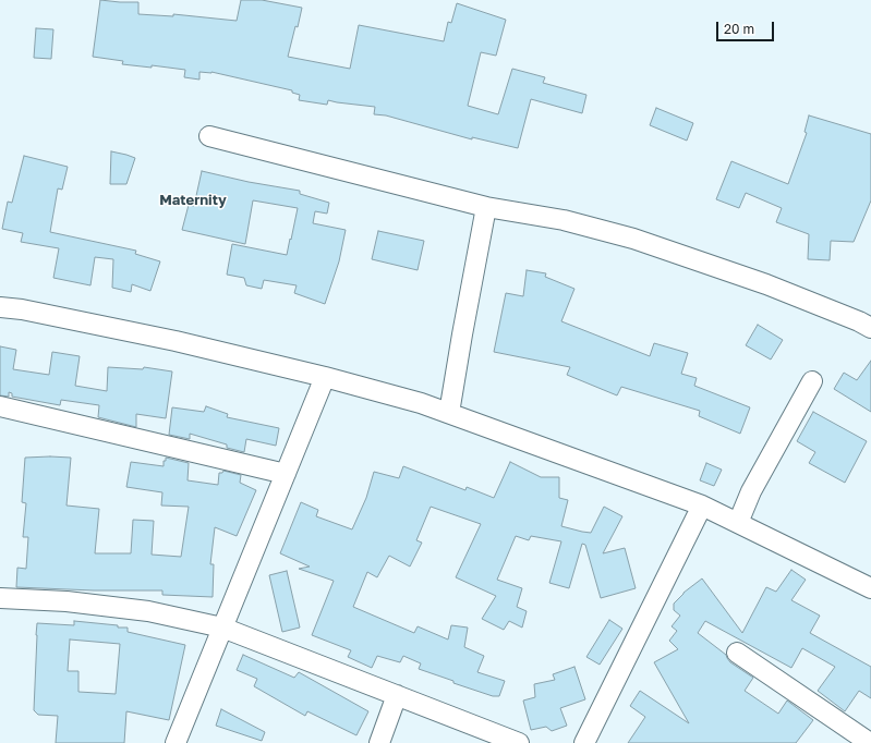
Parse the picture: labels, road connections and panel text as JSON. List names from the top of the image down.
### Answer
{
  "districts": ["Maternity"],
  "scale_bar": "20 m"
}
